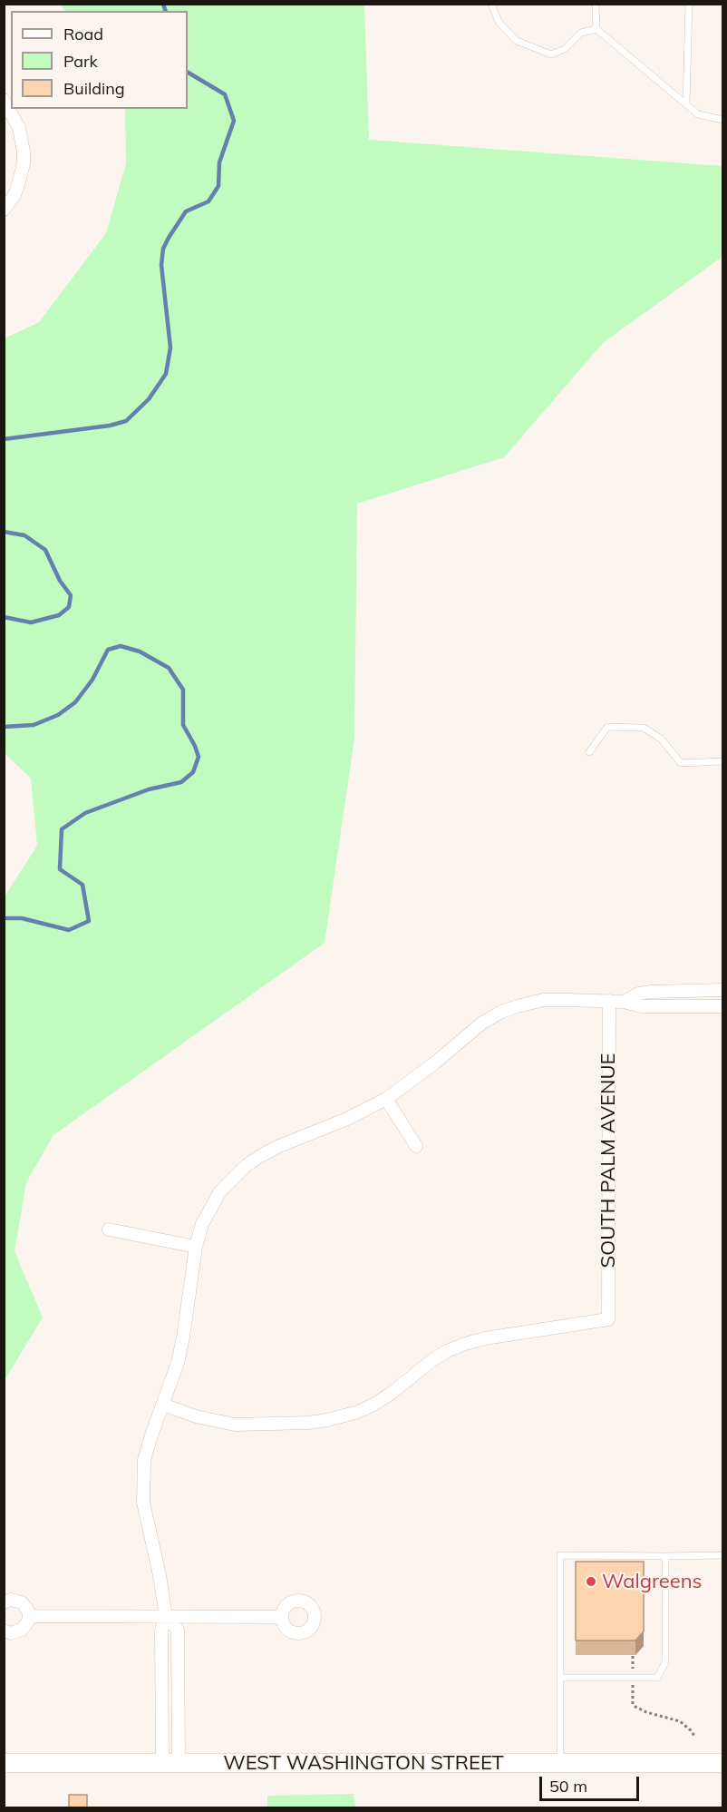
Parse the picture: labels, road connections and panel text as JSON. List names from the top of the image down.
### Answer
{
  "streets": {
    "main road": ["WEST WASHINGTON STREET"],
    "street": ["SOUTH PALM AVENUE"]
  },
  "places": ["Walgreens"],
  "legend": ["Road", "Park", "Building"],
  "scale_bar": "50 m"
}
